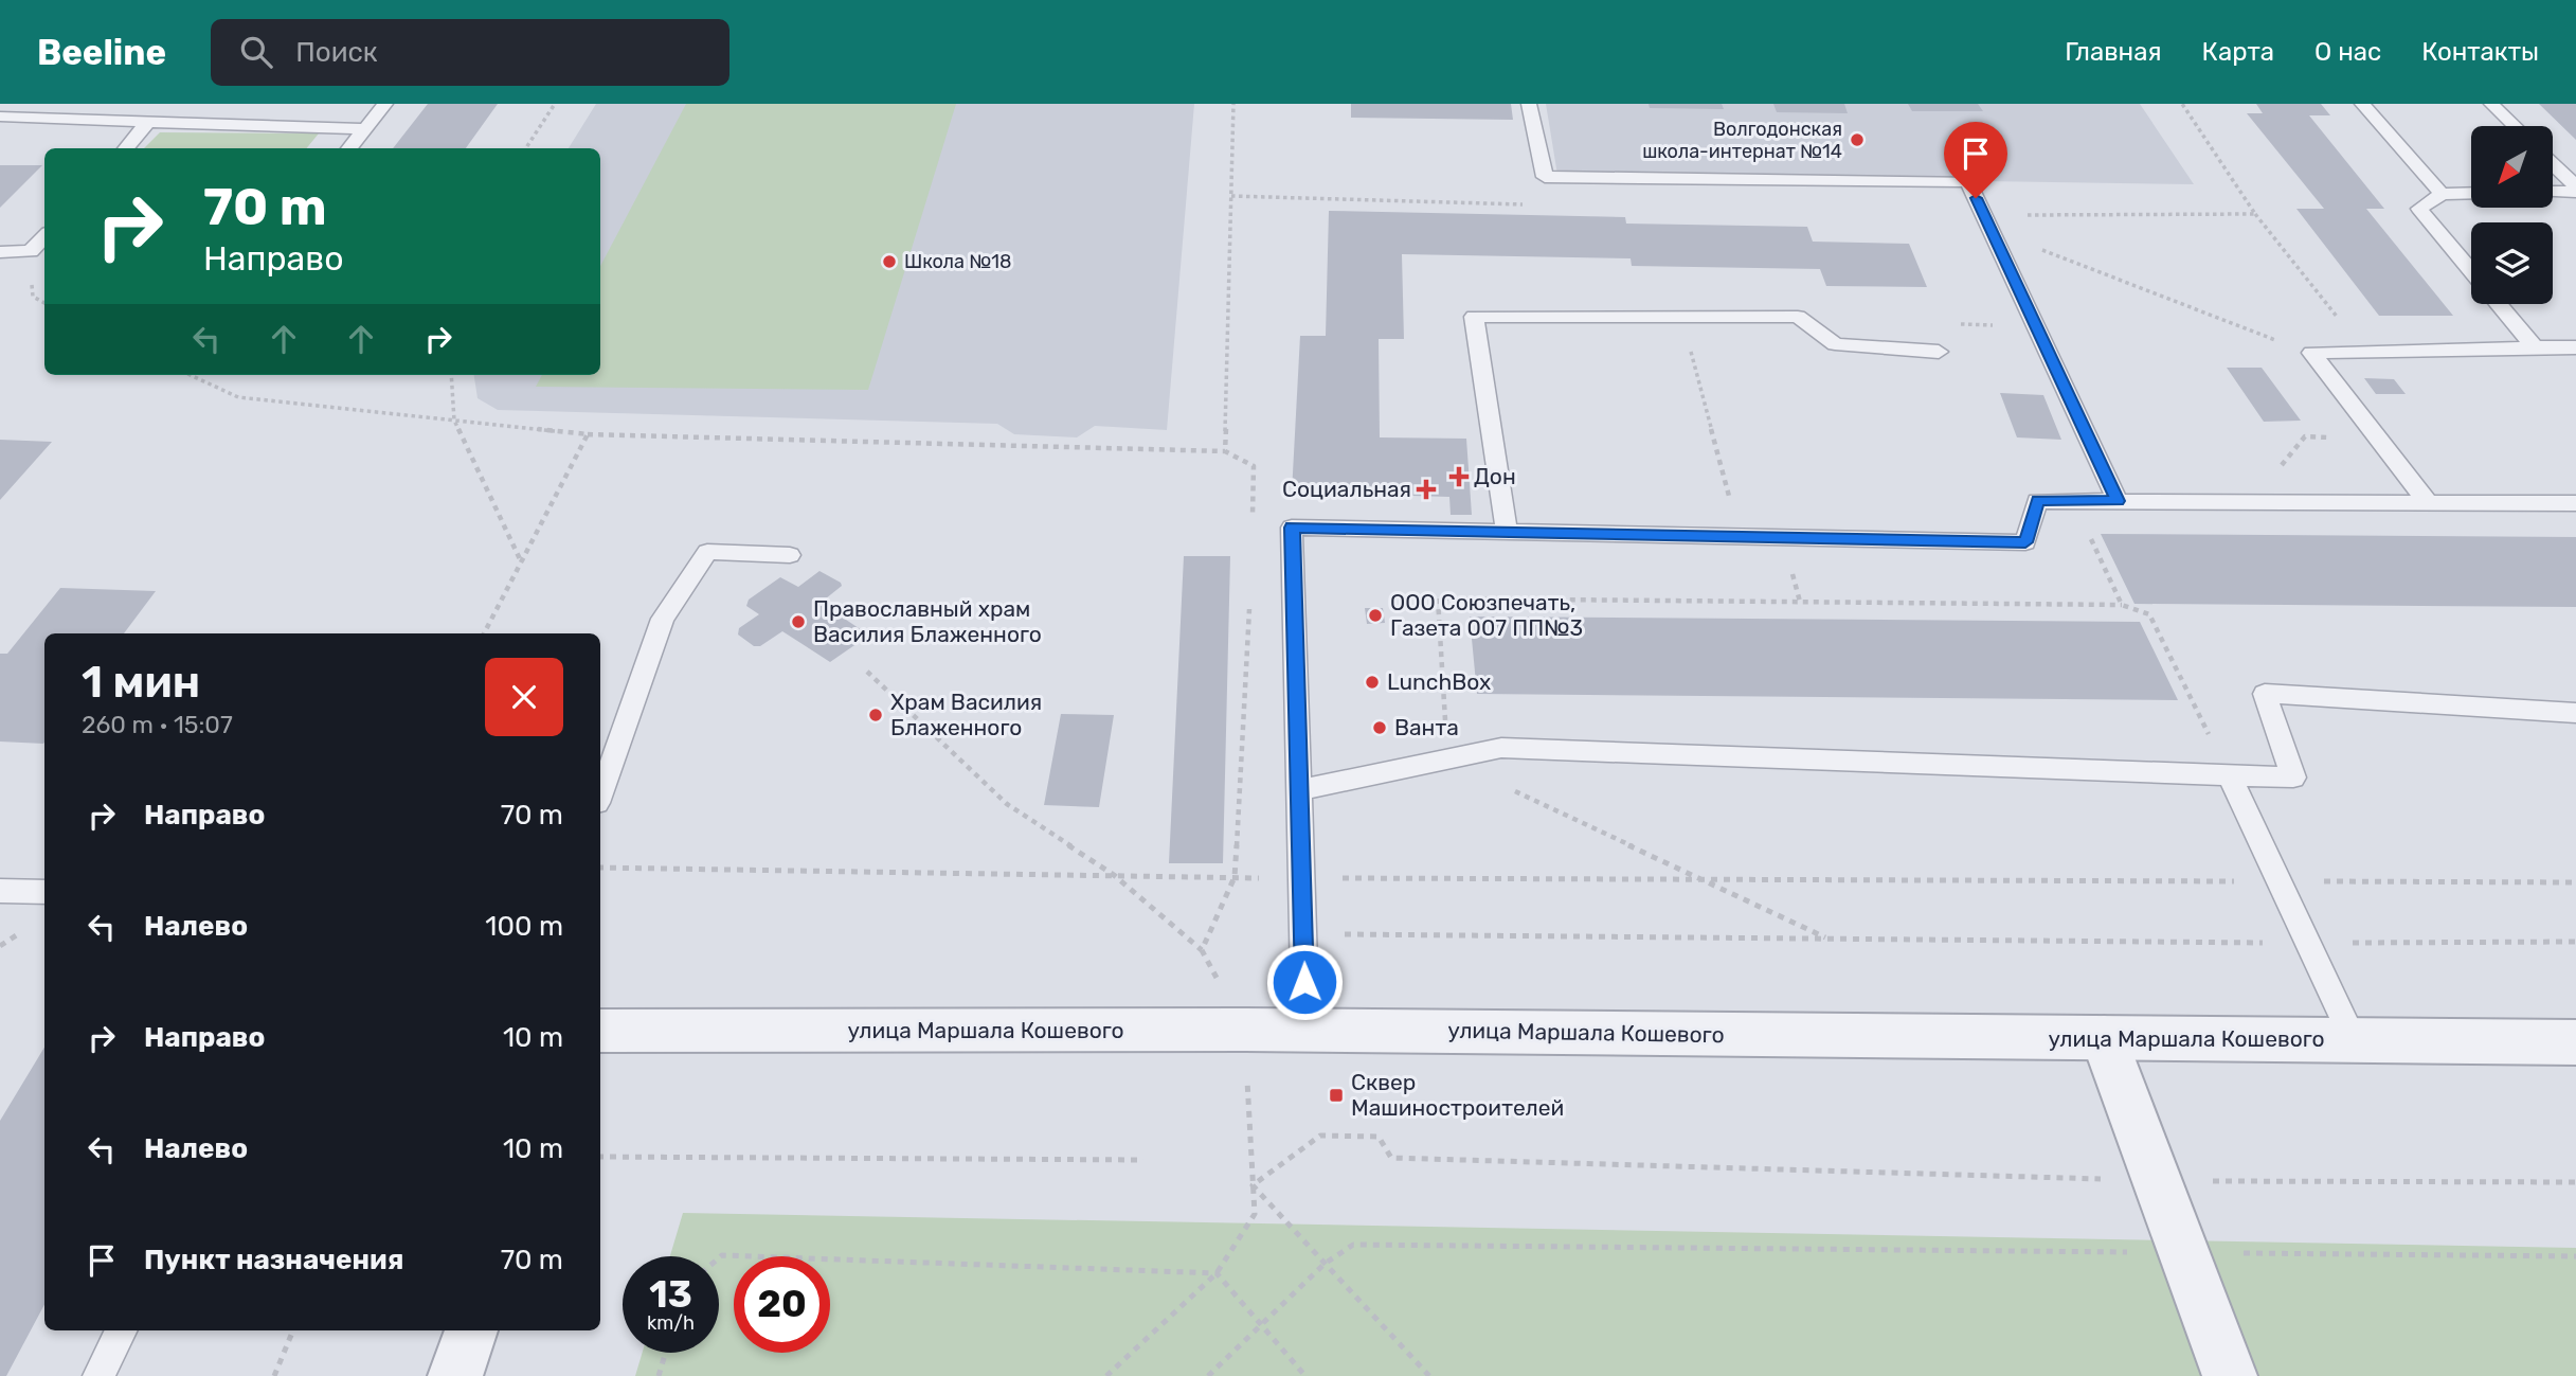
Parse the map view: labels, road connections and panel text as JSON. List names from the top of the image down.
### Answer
{
  "streets": {
    "street": ["улица Маршала Кошевого"]
  },
  "places": {
    "other": [
      "Волгодонская школа-интернат №14",
      "Школа №18",
      "ООО Союзпечать, Газета 007 ПП№3",
      "Православный храм Василия Блаженного",
      "LunchBox",
      "Храм Василия Блаженного",
      "Ванта"
    ],
    "health": ["Дон", "Социальная"],
    "transit": ["Сквер Машиностроителей"]
  },
  "north": "bottom left",
  "page": {
    "header": "Beeline",
    "search": "Поиск",
    "nav": [
      "Главная",
      "Карта",
      "О нас",
      "Контакты"
    ],
    "turn": ["70 m", "Направо"],
    "heading": ["1 мин", "260 m · 15:07"],
    "list": [
      {
        "name": "Направо",
        "value": "70 m"
      },
      {
        "name": "Налево",
        "value": "100 m"
      },
      {
        "name": "Направо",
        "value": "10 m"
      },
      {
        "name": "Налево",
        "value": "10 m"
      },
      {
        "name": "Пункт назначения",
        "value": "70 m"
      }
    ],
    "speed": "13 km/h",
    "limit": "20"
  }
}
